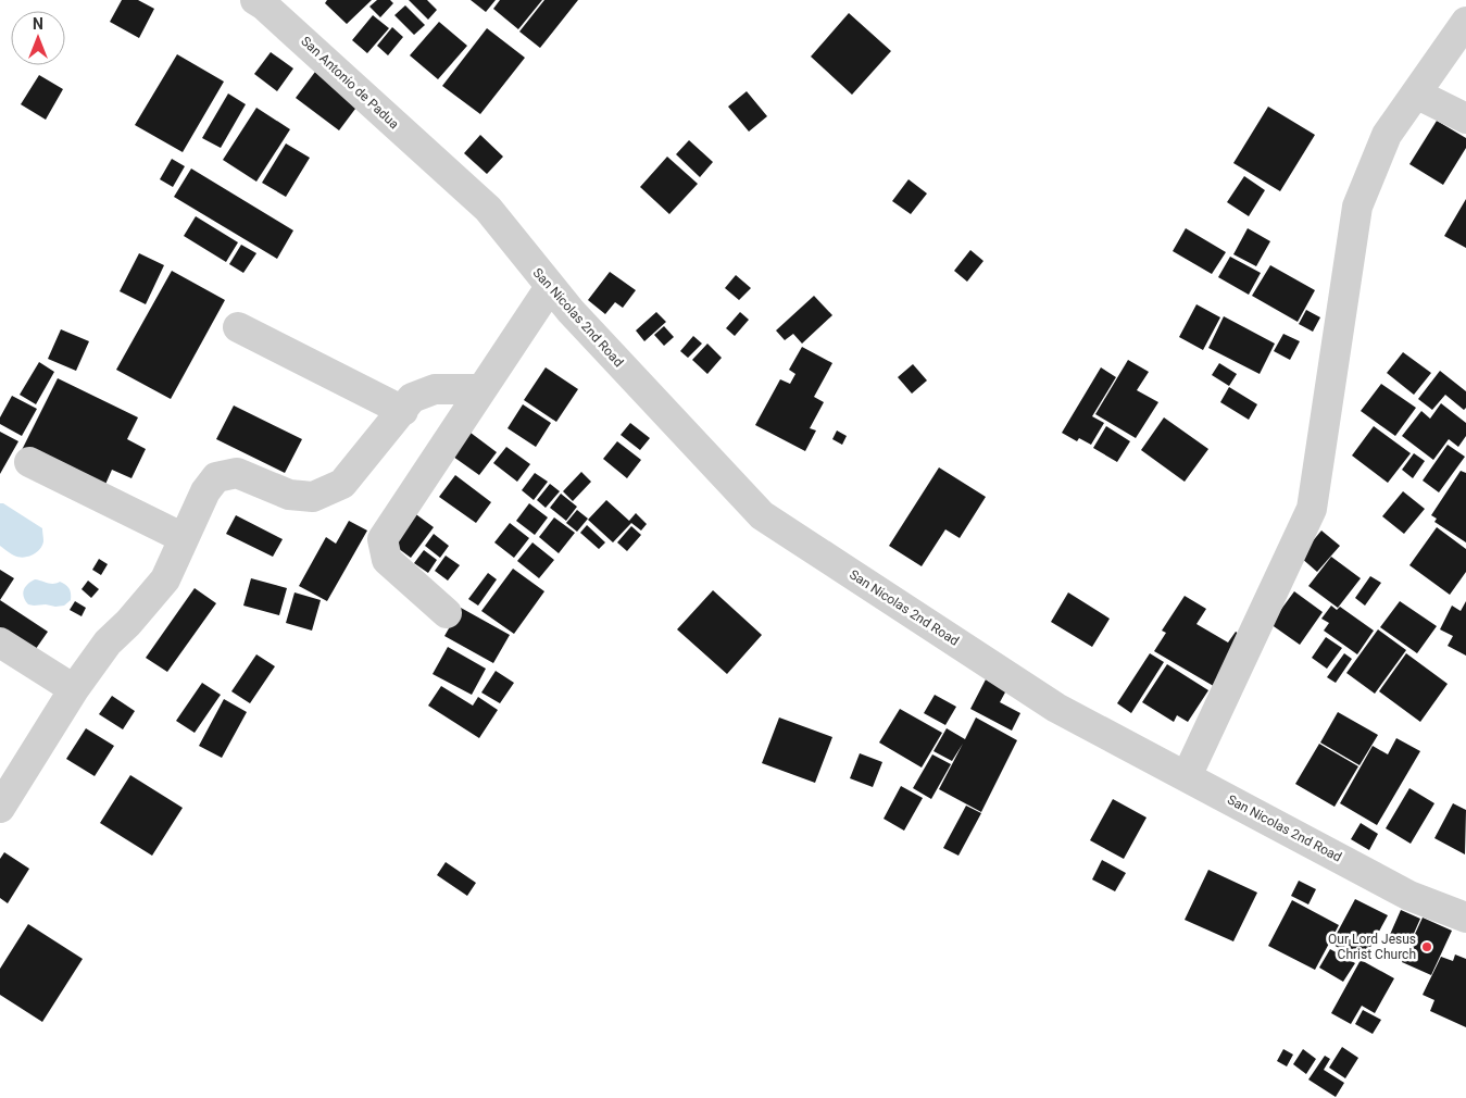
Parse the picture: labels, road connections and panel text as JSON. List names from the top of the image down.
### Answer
{
  "streets": {
    "street": ["San Antonio de Padua", "San Nicolas 2nd Road"]
  },
  "crossings": [
    ["San Antonio de Padua", "San Nicolas 2nd Road"]
  ],
  "places": ["Our Lord Jesus Christ Church"],
  "north": "top"
}
